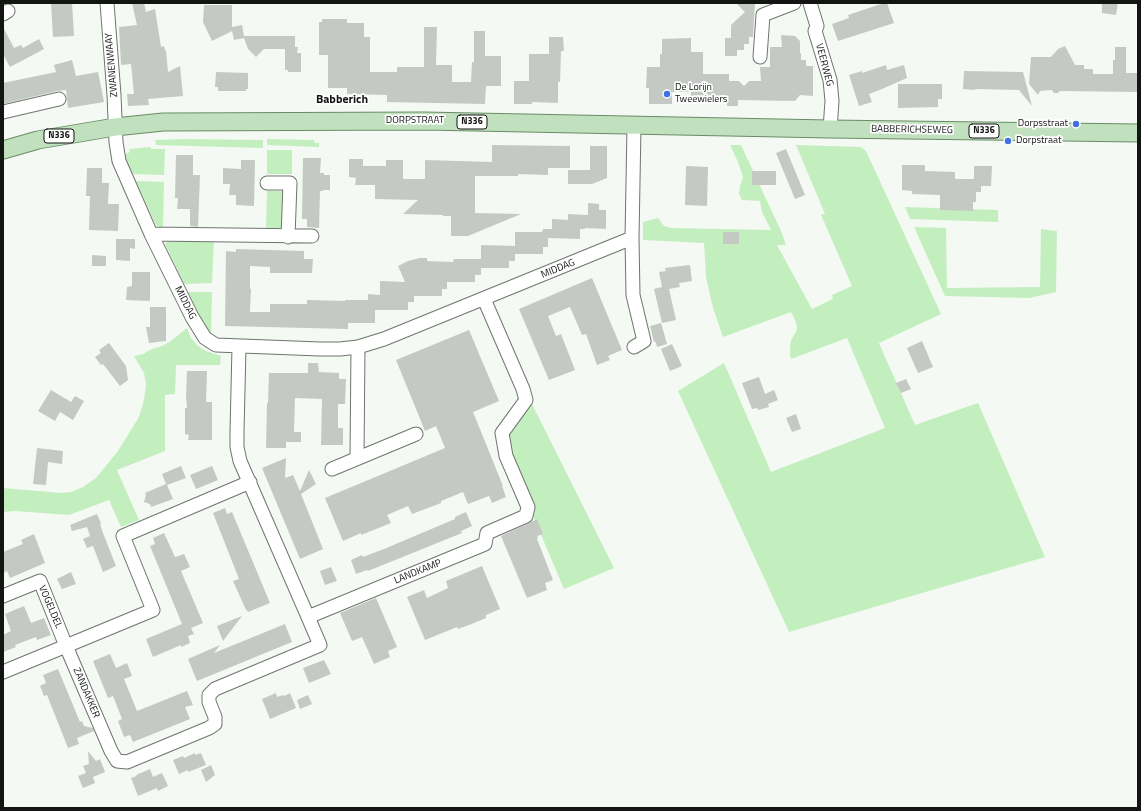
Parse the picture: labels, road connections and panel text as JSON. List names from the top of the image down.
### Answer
{
  "streets": {
    "main road": ["DORPSTRAAT", "N336", "BABBERICHSEWEG"],
    "street": [
      "ZWANENWAAY",
      "VEERWEG",
      "MIDDAG",
      "LANDKAMP",
      "VOGELDEL",
      "ZANDAKKER"
    ]
  },
  "crossings": [
    ["ZWANENWAAY", "DORPSTRAAT"],
    ["ZWANENWAAY", "MIDDAG"],
    ["VEERWEG", "DORPSTRAAT"],
    ["VEERWEG", "BABBERICHSEWEG"],
    ["DORPSTRAAT", "BABBERICHSEWEG"],
    ["DORPSTRAAT", "MIDDAG"],
    ["MIDDAG", "LANDKAMP"],
    ["LANDKAMP", "ZANDAKKER"],
    ["VOGELDEL", "ZANDAKKER"]
  ],
  "districts": ["Babberich"],
  "places": ["De Lorijn Tweewielers", "Dorpsstraat", "Dorpstraat"]
}
